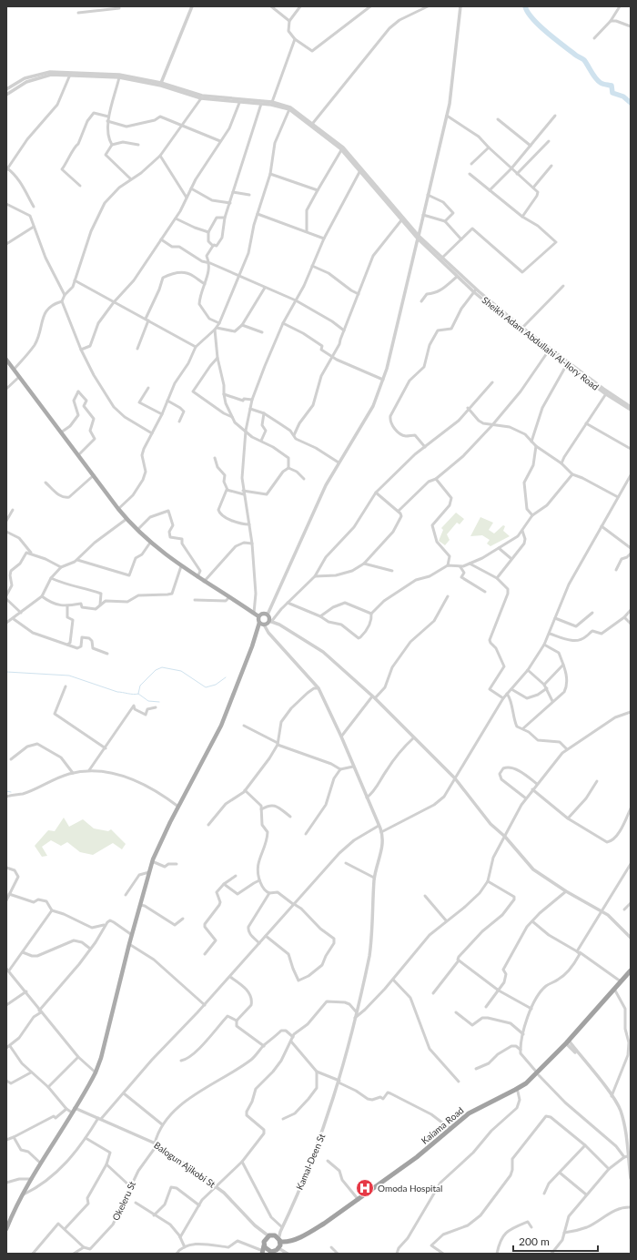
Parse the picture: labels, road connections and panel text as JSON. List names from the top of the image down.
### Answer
{
  "streets": {
    "highway": ["Kaiama Road"],
    "street": [
      "Sheikh Adam Abdullahi Al-Ilory Road",
      "Kamal-Deen St",
      "Balogun Ajikobi St",
      "Okeleru St"
    ]
  },
  "crossings": [
    ["Kaiama Road", "Kamal-Deen St"],
    ["Balogun Ajikobi St", "Okeleru St"]
  ],
  "places": {
    "hospital": ["Omoda Hospital"]
  },
  "scale_bar": "200 m"
}
